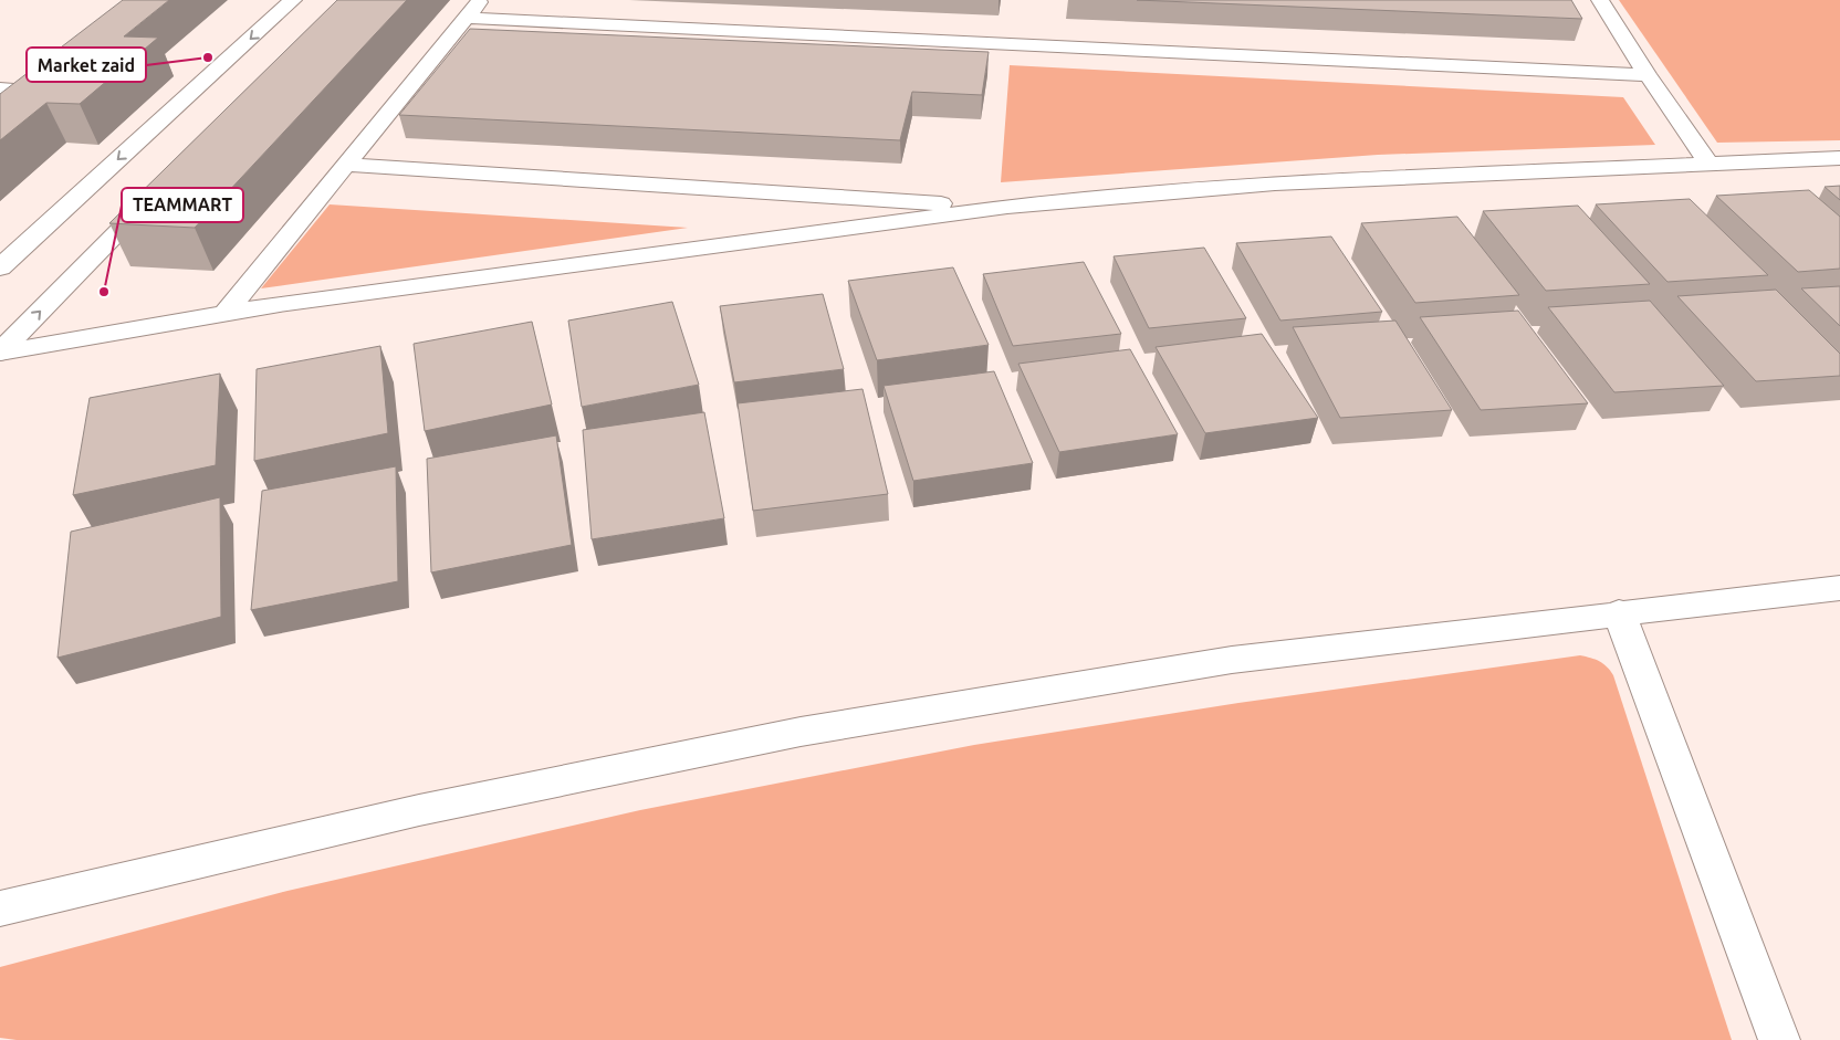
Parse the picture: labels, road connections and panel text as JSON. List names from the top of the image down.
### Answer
{
  "places": ["Market zaid", "TEAMMART"]
}
